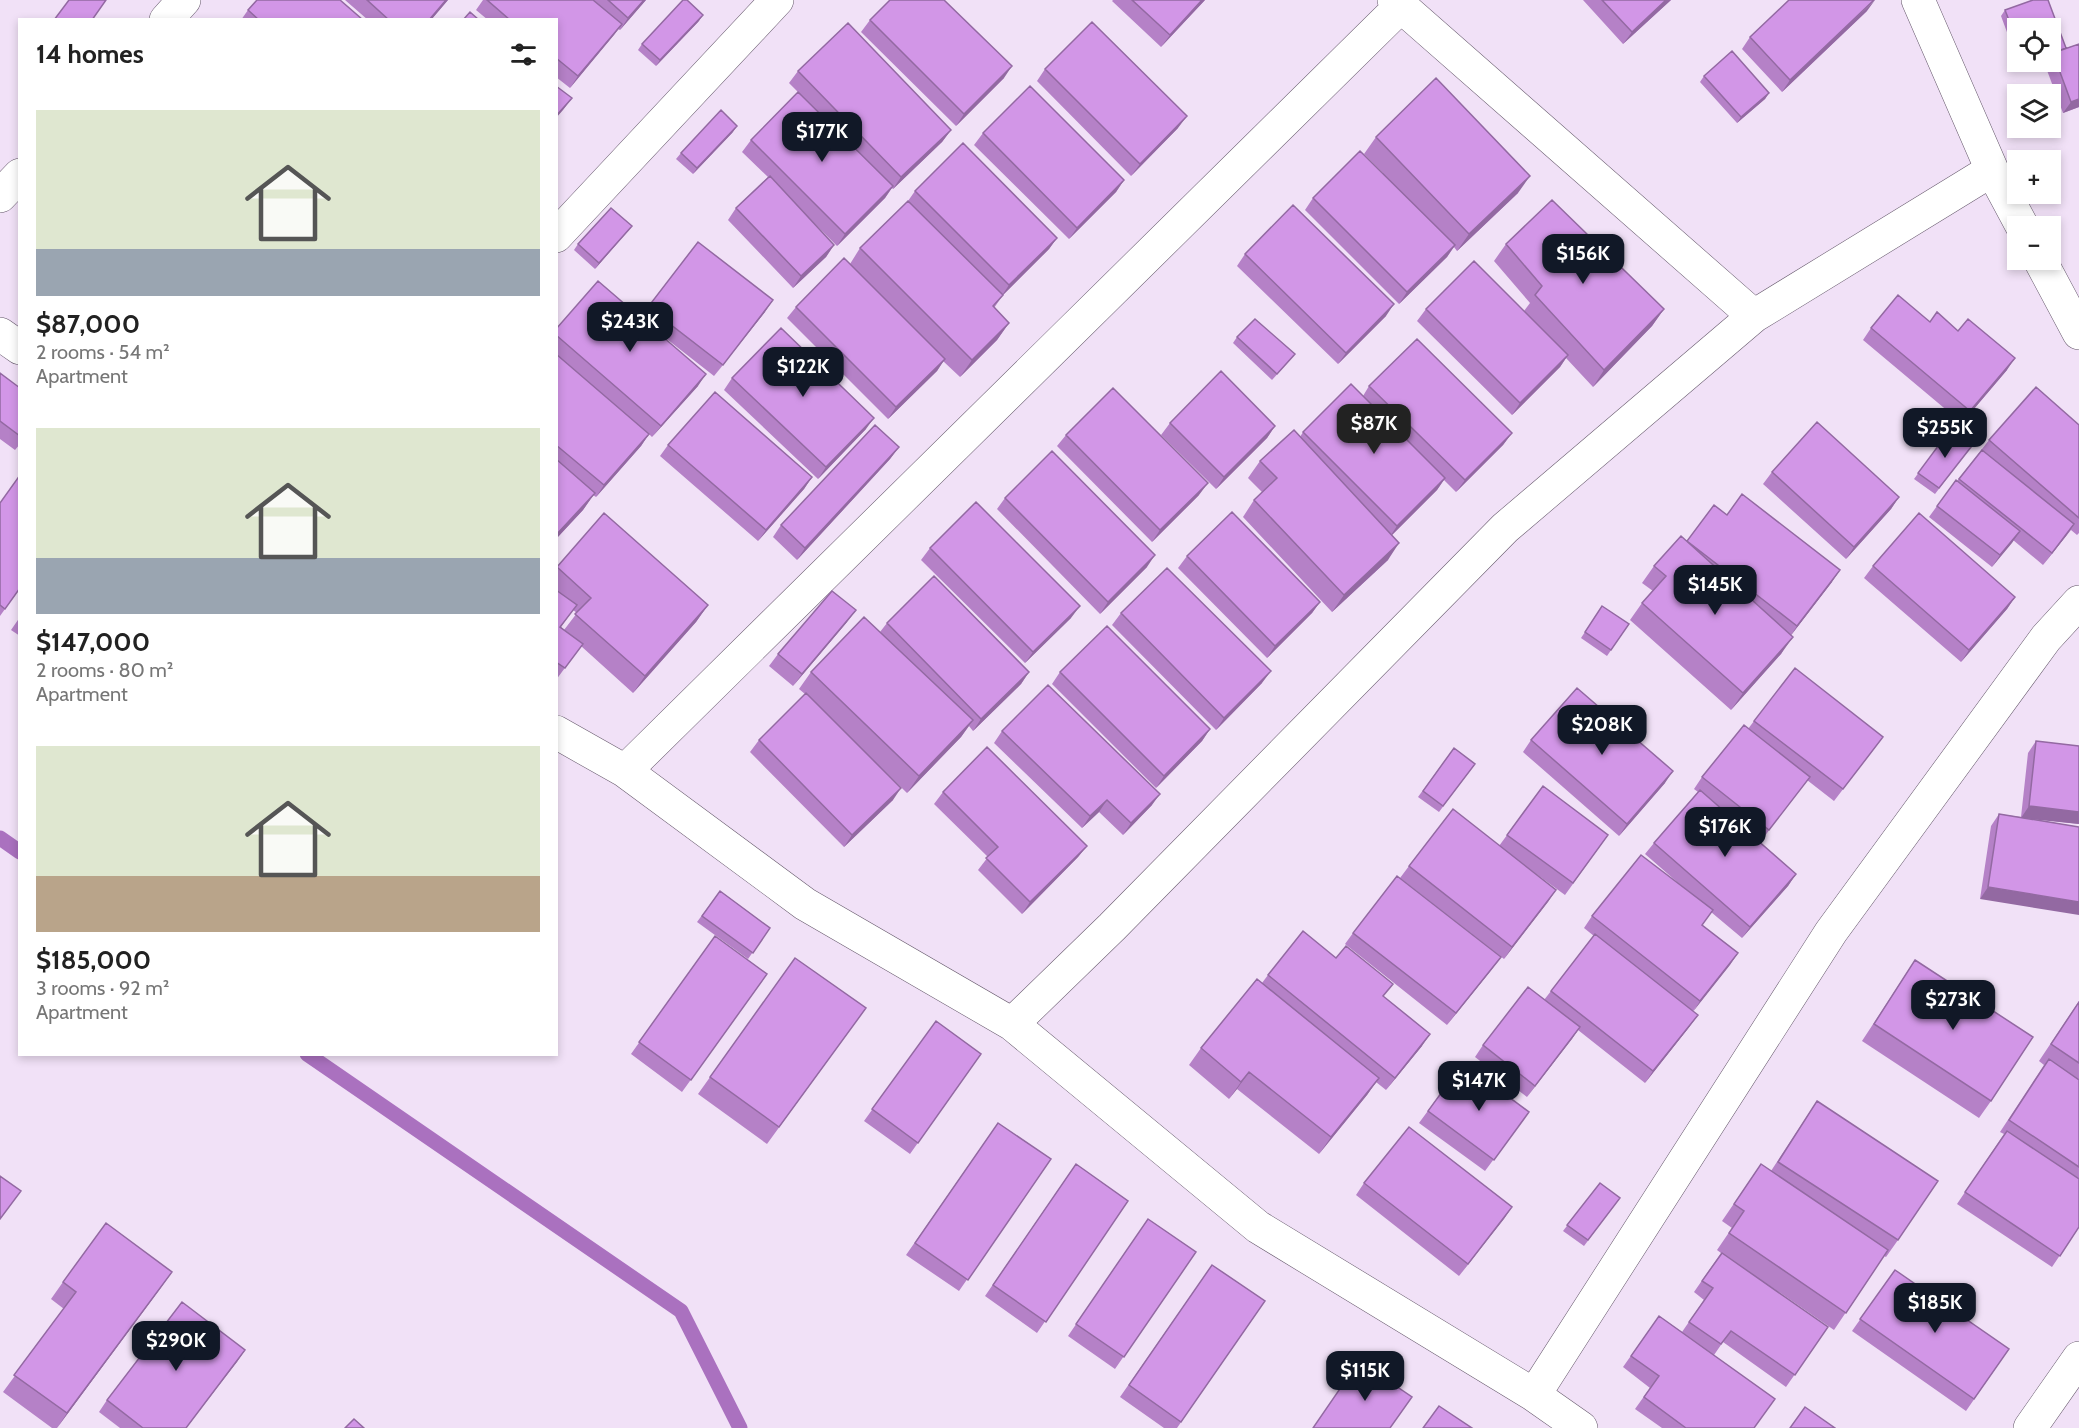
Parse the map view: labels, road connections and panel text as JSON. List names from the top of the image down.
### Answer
{
  "page": {
    "map_buttons": ["+", "−"],
    "heading": "14 homes",
    "list": [
      {
        "name": "$87,000",
        "note": "2 rooms · 54 m² · Apartment"
      },
      {
        "name": "$147,000",
        "note": "2 rooms · 80 m² · Apartment"
      },
      {
        "name": "$185,000",
        "note": "3 rooms · 92 m² · Apartment"
      }
    ],
    "price": [
      "$177K",
      "$156K",
      "$243K",
      "$122K",
      "$87K",
      "$255K",
      "$145K",
      "$208K",
      "$176K",
      "$273K",
      "$147K",
      "$185K",
      "$290K",
      "$115K"
    ]
  }
}
